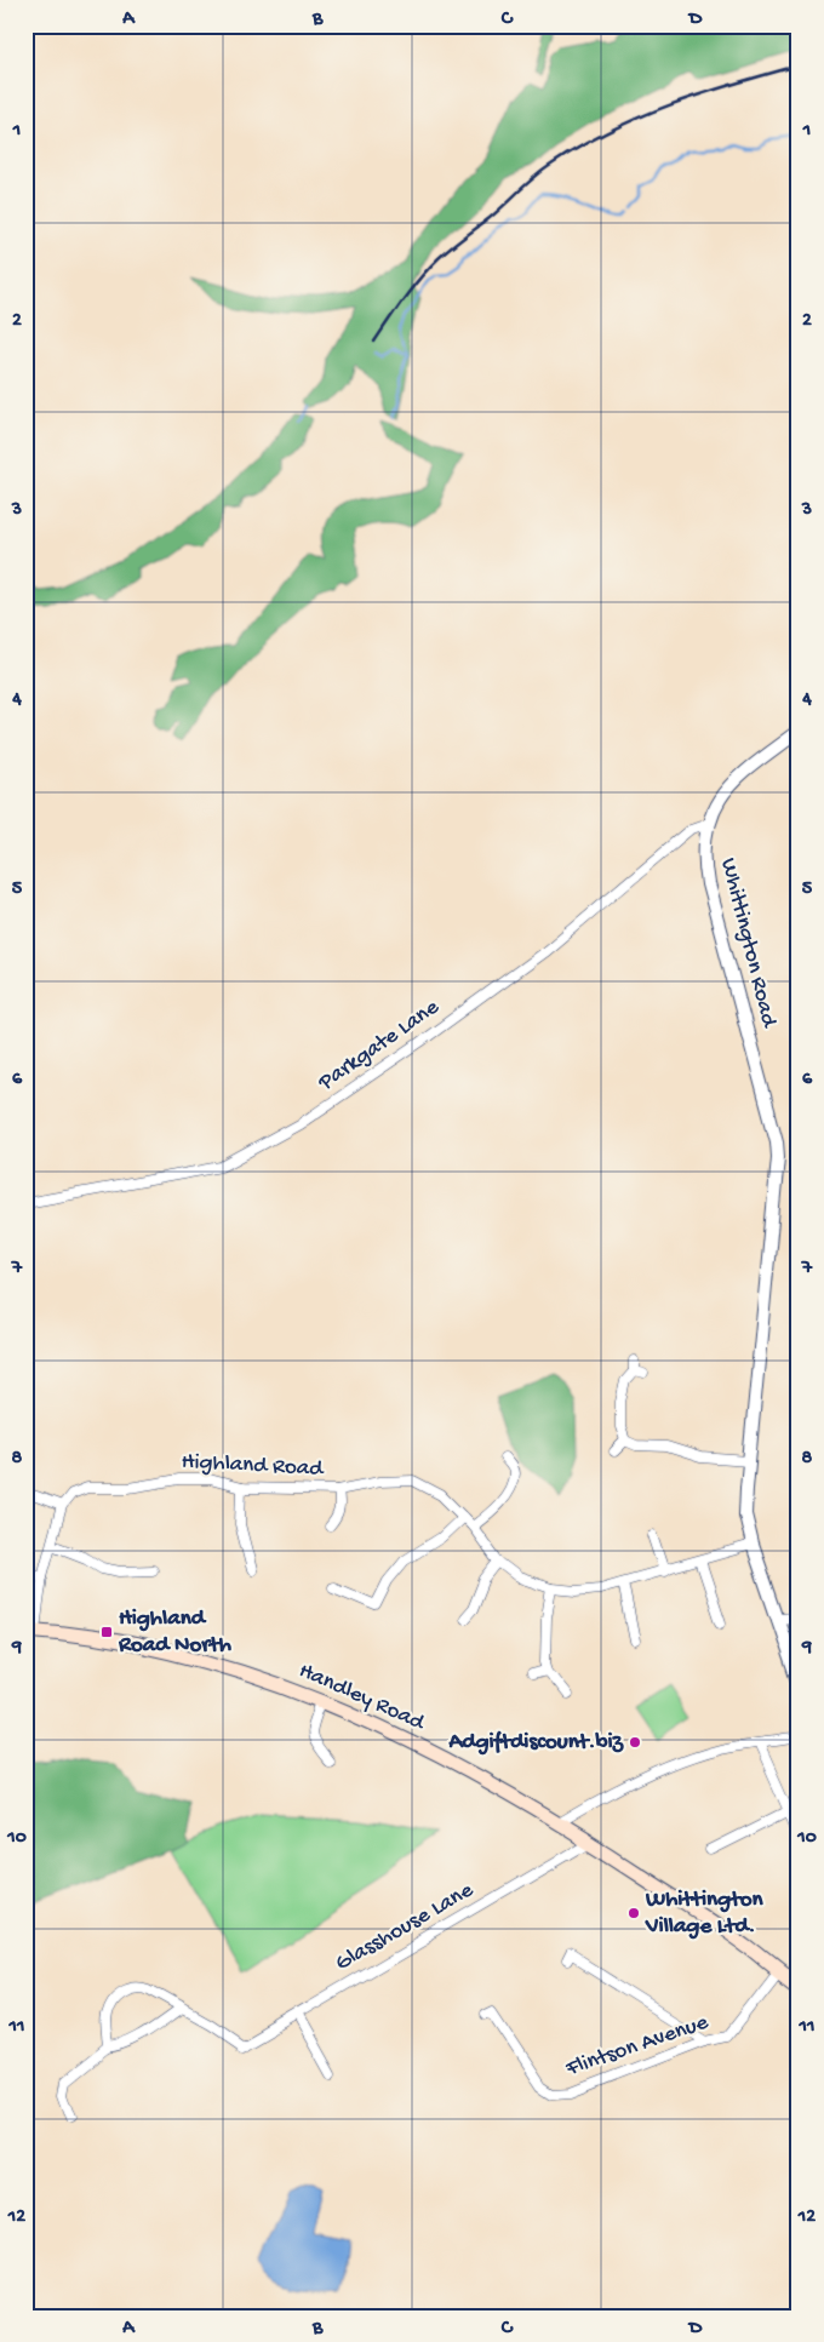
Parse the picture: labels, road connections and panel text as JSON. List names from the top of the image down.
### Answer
{
  "streets": {
    "main road": ["Handley Road"],
    "street": [
      "Whittington Road",
      "Parkgate Lane",
      "Highland Road",
      "Glasshouse Lane",
      "Flintson Avenue"
    ]
  },
  "crossings": [
    ["Whittington Road", "Parkgate Lane"],
    ["Whittington Road", "Highland Road"],
    ["Handley Road", "Glasshouse Lane"],
    ["Handley Road", "Flintson Avenue"]
  ],
  "places": {
    "transit": ["Highland Road North"],
    "other": ["Adgiftdiscount.biz", "Whittington Village Ltd."]
  },
  "grid": {
    "columns": [
      "A",
      "B",
      "C",
      "D"
    ],
    "rows": [
      "1",
      "2",
      "3",
      "4",
      "5",
      "6",
      "7",
      "8",
      "9",
      "10",
      "11",
      "12"
    ]
  }
}
